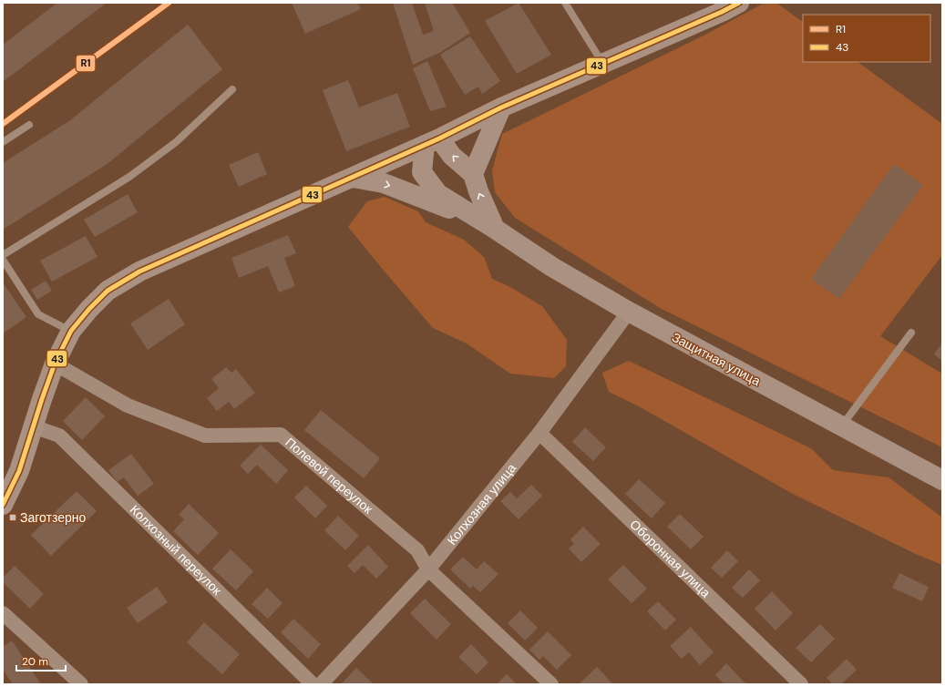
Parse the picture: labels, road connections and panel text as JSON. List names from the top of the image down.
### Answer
{
  "streets": {
    "street": [
      "Защитная улица",
      "Полевой переулок",
      "Колхозная улица",
      "Колхозный переулок",
      "Оборонная улица"
    ]
  },
  "crossings": [
    ["Защитная улица", "Колхозная улица"],
    ["Полевой переулок", "Колхозная улица"],
    ["Колхозная улица", "Оборонная улица"]
  ],
  "places": {
    "transit": ["Заготзерно"]
  },
  "lines": ["transit line R1", "transit line 43"],
  "legend": ["R1", "43"],
  "scale_bar": "20 m"
}
